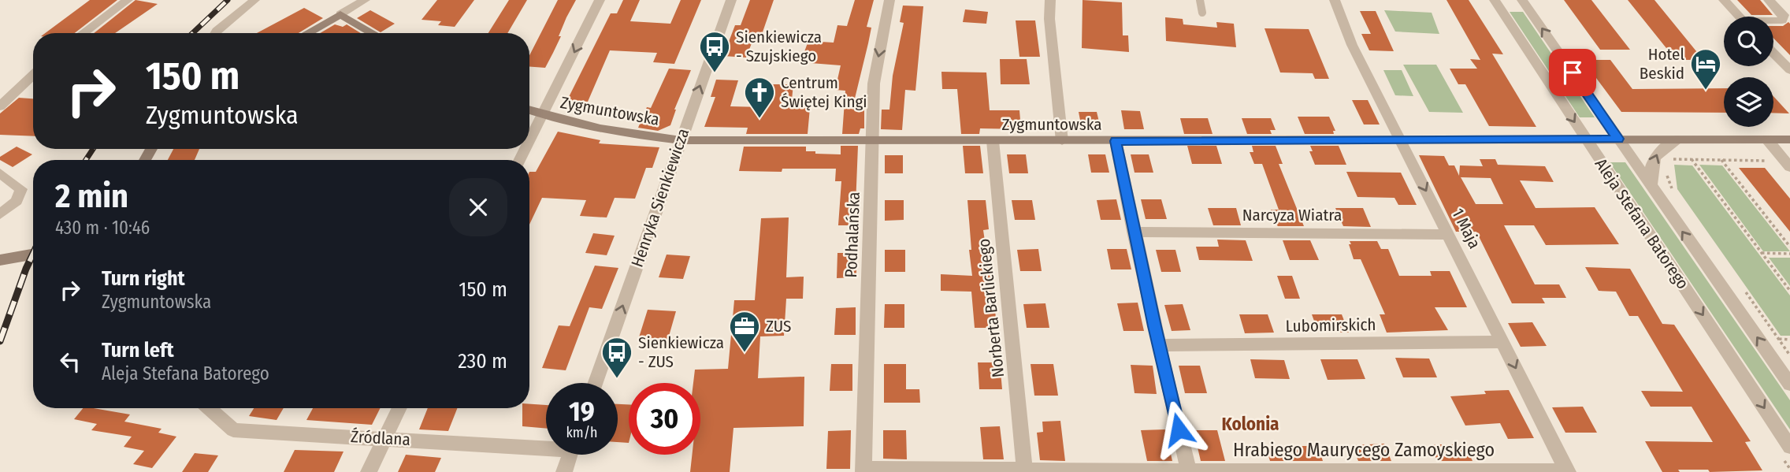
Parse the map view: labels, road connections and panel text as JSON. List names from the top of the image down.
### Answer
{
  "streets": {
    "main road": ["Zygmuntowska"],
    "street": [
      "Henryka Sienkiewicza",
      "Narcyza Wiatra",
      "Aleja Stefana Batorego",
      "1 Maja",
      "Podhalańska",
      "Norberta Barlickiego",
      "Lubomirskich",
      "Źródlana",
      "Hrabiego Maurycego Zamoyskiego"
    ]
  },
  "crossings": [
    ["Zygmuntowska", "Henryka Sienkiewicza"],
    ["Zygmuntowska", "Aleja Stefana Batorego"],
    ["Zygmuntowska", "1 Maja"],
    ["Zygmuntowska", "Podhalańska"],
    ["Zygmuntowska", "Norberta Barlickiego"],
    ["Narcyza Wiatra", "1 Maja"],
    ["1 Maja", "Lubomirskich"],
    ["1 Maja", "Hrabiego Maurycego Zamoyskiego"],
    ["Podhalańska", "Hrabiego Maurycego Zamoyskiego"],
    ["Norberta Barlickiego", "Hrabiego Maurycego Zamoyskiego"]
  ],
  "one_way": ["Henryka Sienkiewicza", "1 Maja"],
  "districts": ["Kolonia"],
  "places": {
    "bus stop": ["Sienkiewicza - Szujskiego", "Sienkiewicza - ZUS"],
    "hotel": ["Hotel Beskid"],
    "church": ["Centrum Świętej Kingi"],
    "office": ["ZUS"]
  },
  "page": {
    "turn": ["150 m", "Zygmuntowska"],
    "heading": ["2 min", "430 m · 10:46"],
    "list": [
      {
        "name": "Turn right",
        "note": "Zygmuntowska",
        "value": "150 m"
      },
      {
        "name": "Turn left",
        "note": "Aleja Stefana Batorego",
        "value": "230 m"
      }
    ],
    "speed": "19 km/h",
    "limit": "30"
  }
}
